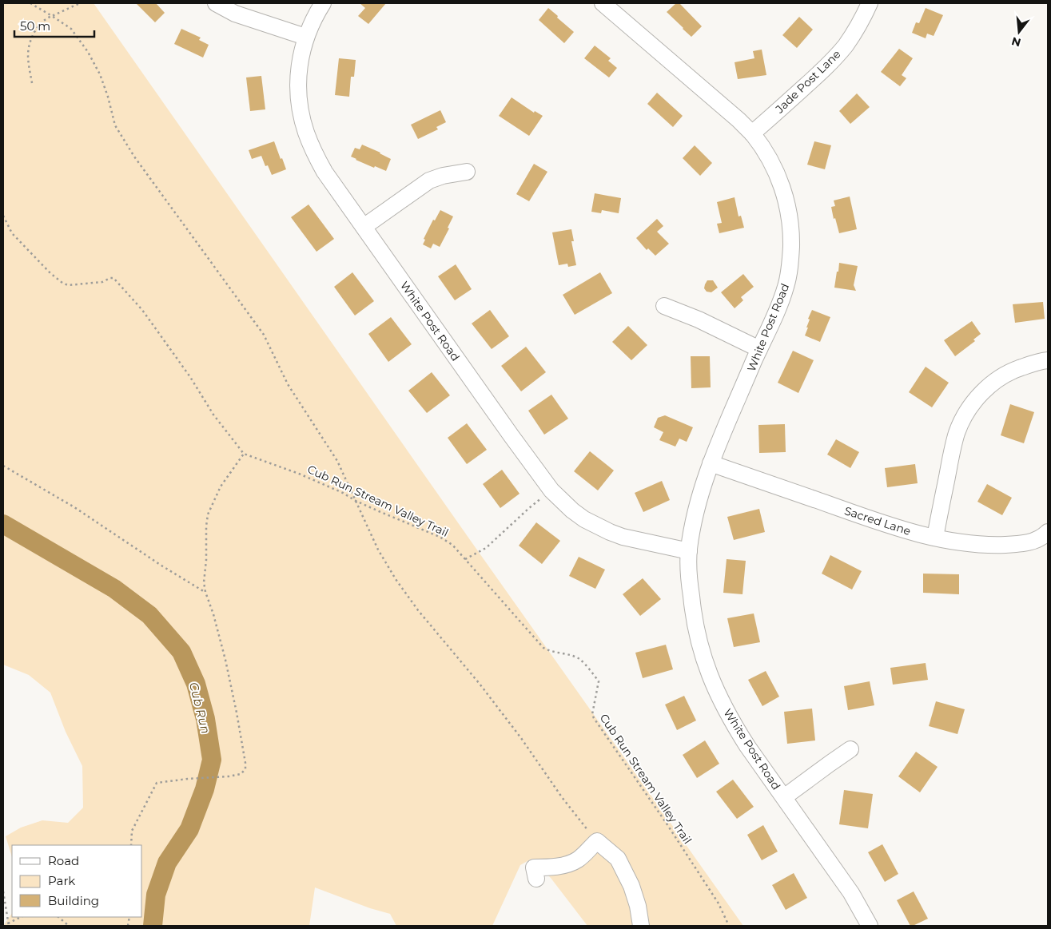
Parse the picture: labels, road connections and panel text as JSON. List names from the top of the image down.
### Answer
{
  "streets": {
    "street": ["Jade Post Lane", "White Post Road", "Sacred Lane"],
    "path": ["Cub Run Stream Valley Trail"]
  },
  "crossings": [
    ["Jade Post Lane", "White Post Road"],
    ["White Post Road", "Sacred Lane"]
  ],
  "water": ["Cub Run"],
  "legend": ["Road", "Park", "Building"],
  "scale_bar": "50 m",
  "north": "bottom"
}
